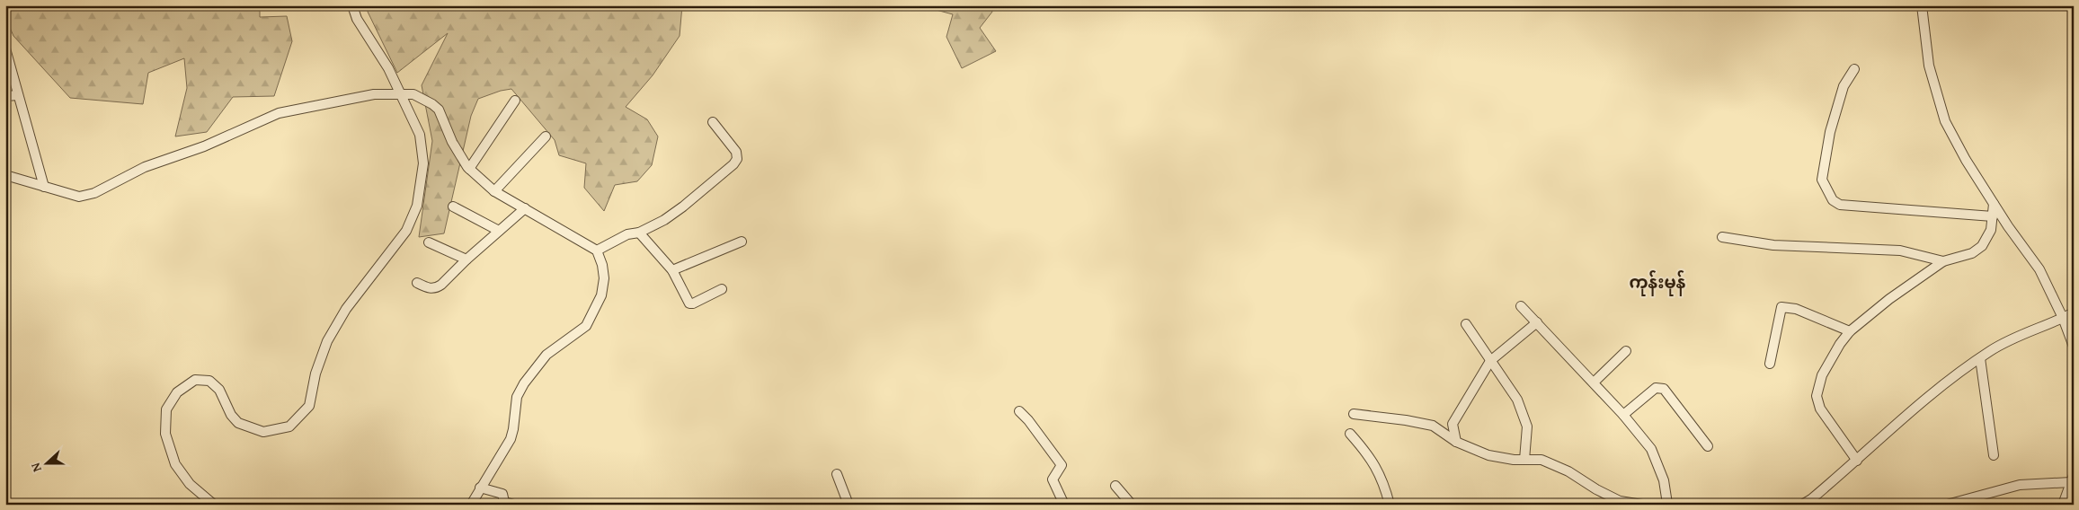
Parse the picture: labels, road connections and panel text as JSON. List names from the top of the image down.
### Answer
{
  "districts": ["ကုန်းမုန်"],
  "north": "left"
}
